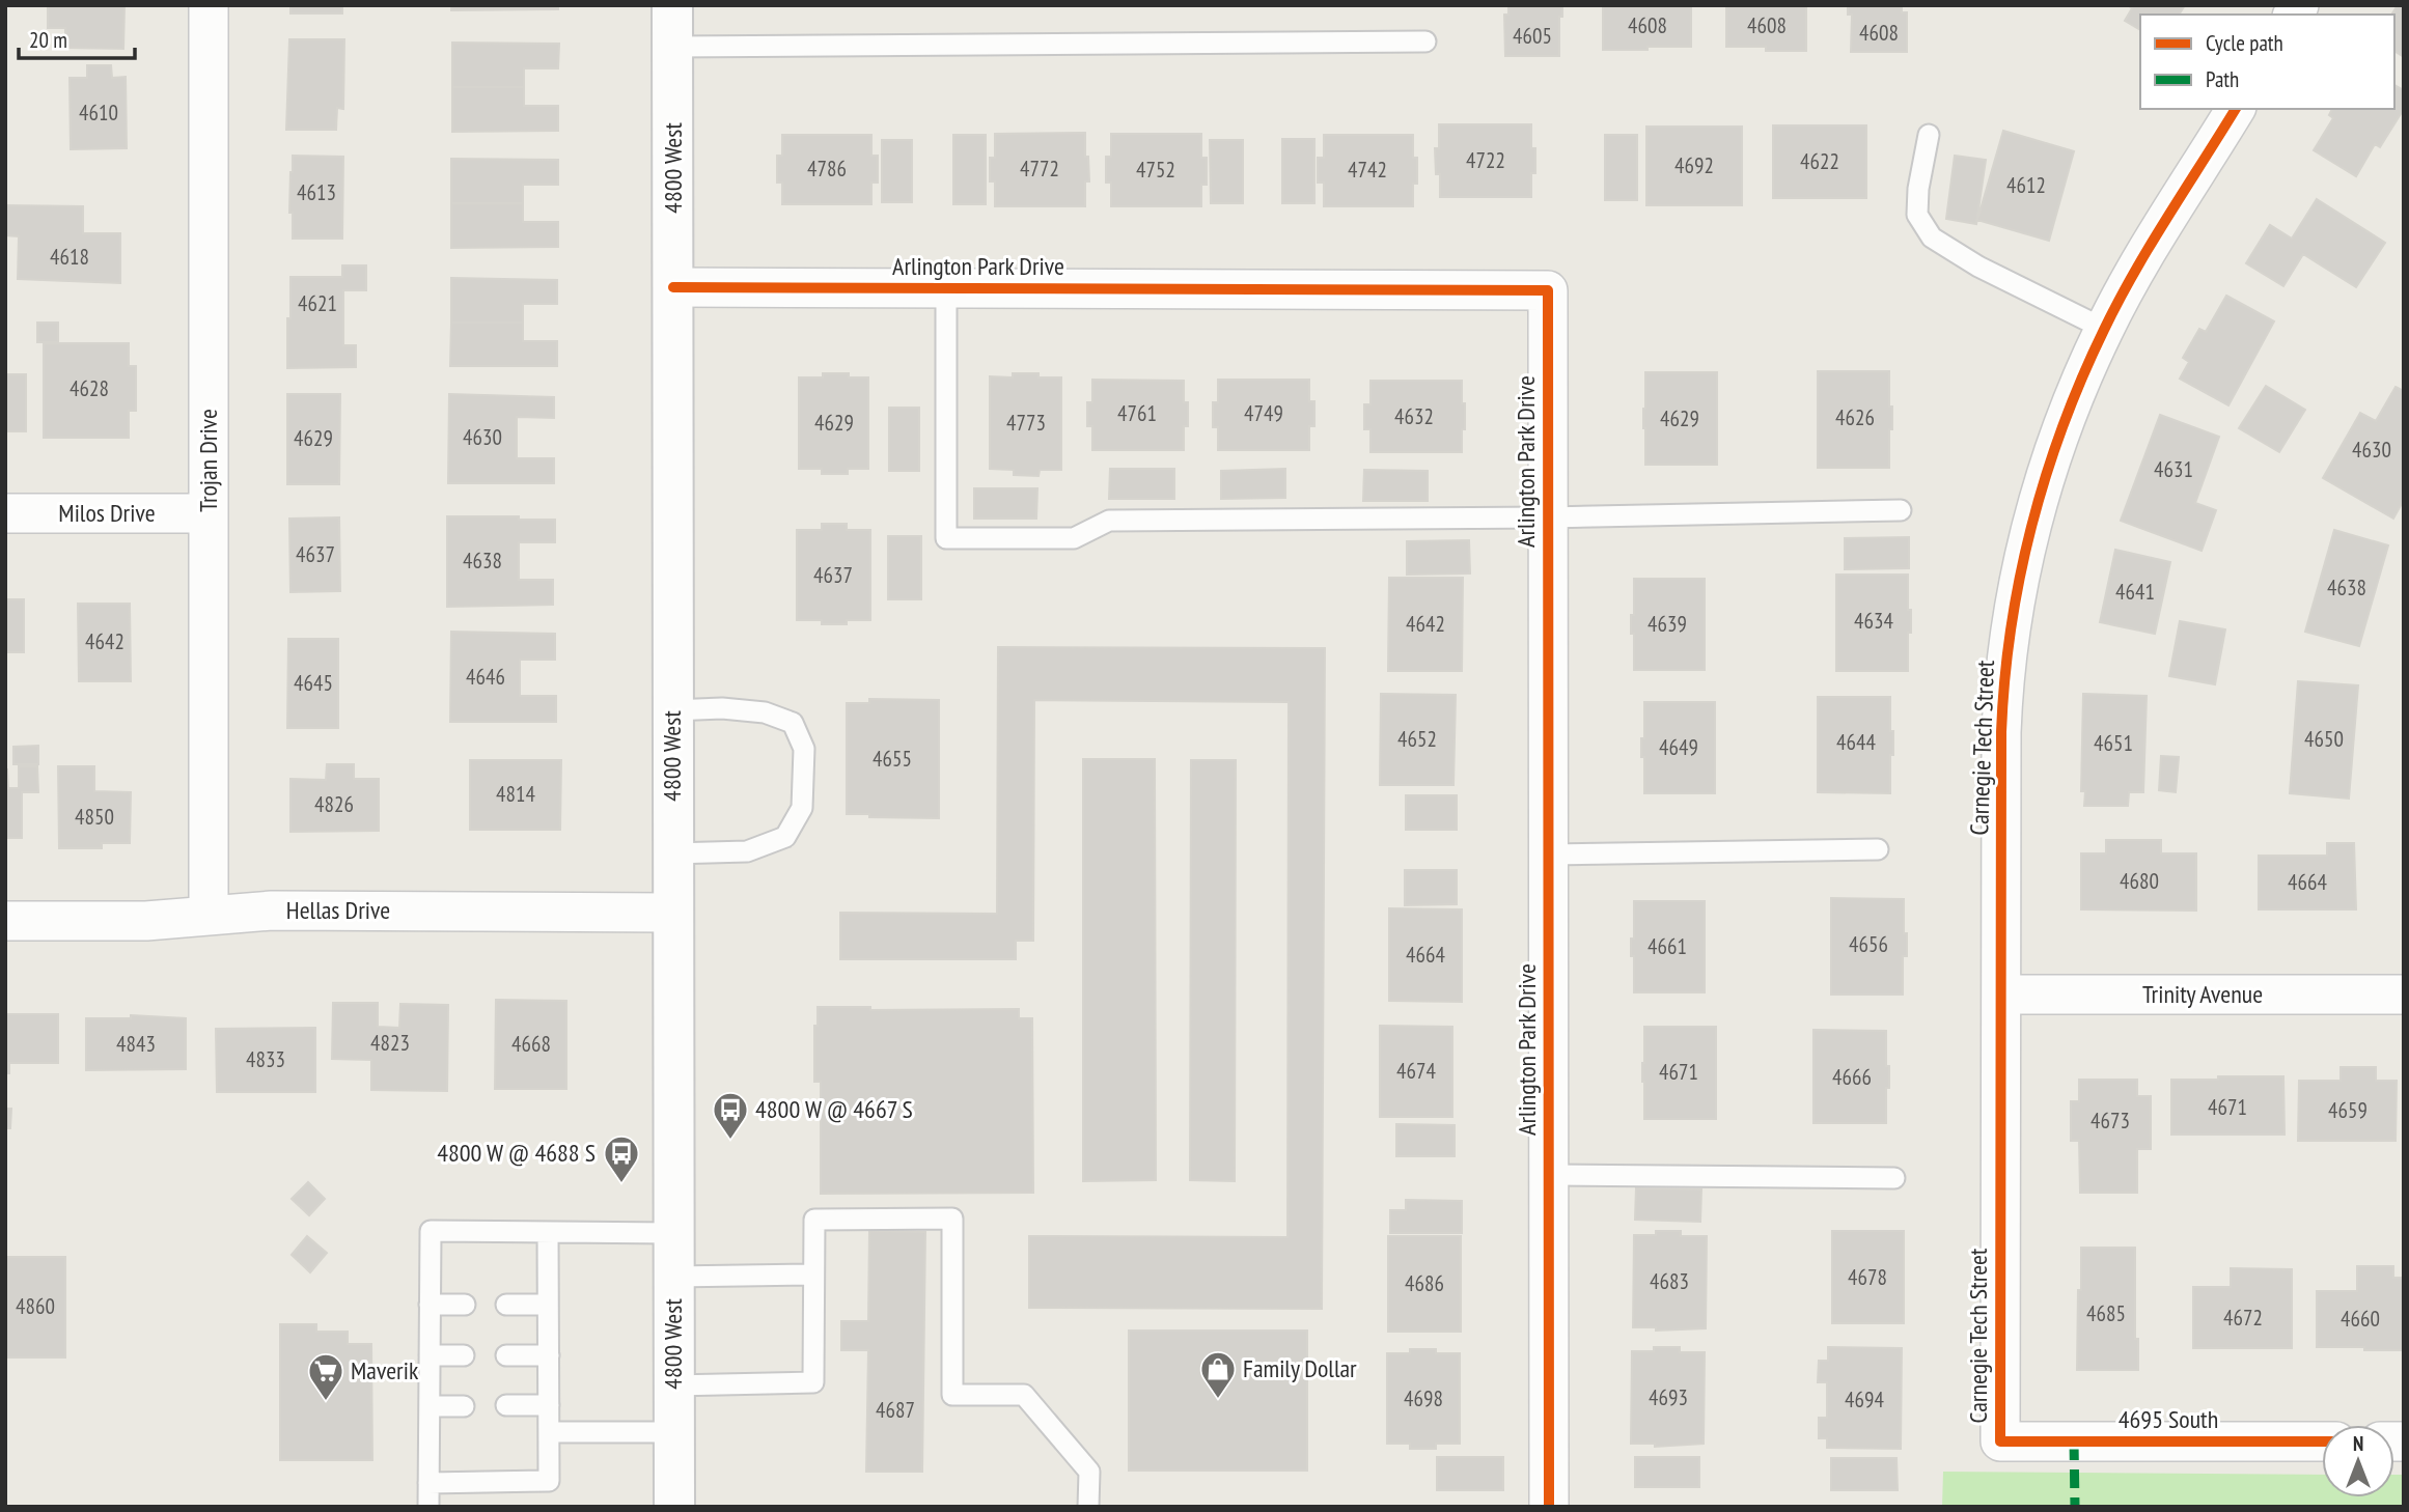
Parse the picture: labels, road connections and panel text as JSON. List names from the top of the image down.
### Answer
{
  "streets": {
    "main road": ["4800 West"],
    "street": [
      "Arlington Park Drive",
      "Trojan Drive",
      "Milos Drive",
      "Carnegie Tech Street",
      "Hellas Drive",
      "Trinity Avenue",
      "4695 South"
    ]
  },
  "crossings": [
    ["4800 West", "Arlington Park Drive"],
    ["4800 West", "Hellas Drive"],
    ["Trojan Drive", "Milos Drive"],
    ["Trojan Drive", "Hellas Drive"],
    ["Carnegie Tech Street", "Trinity Avenue"],
    ["Carnegie Tech Street", "4695 South"]
  ],
  "places": {
    "bus stop": ["4800 W @ 4667 S", "4800 W @ 4688 S"],
    "shop": ["Family Dollar"],
    "supermarket": ["Maverik"]
  },
  "house_numbers": [
    "4608",
    "4608",
    "4608",
    "4605",
    "4610",
    "4722",
    "4622",
    "4692",
    "4786",
    "4772",
    "4752",
    "4742",
    "4612",
    "4613",
    "4618",
    "4621",
    "4628",
    "4761",
    "4749",
    "4632",
    "4626",
    "4629",
    "4629",
    "4773",
    "4630",
    "4629",
    "4630",
    "4631",
    "4637",
    "4638",
    "4637",
    "4638",
    "4641",
    "4634",
    "4642",
    "4639",
    "4642",
    "4646",
    "4645",
    "4652",
    "4650",
    "4644",
    "4651",
    "4649",
    "4655",
    "4814",
    "4826",
    "4850",
    "4680",
    "4664",
    "4656",
    "4661",
    "4664",
    "4823",
    "4843",
    "4668",
    "4833",
    "4674",
    "4671",
    "4666",
    "4671",
    "4659",
    "4673",
    "4678",
    "4683",
    "4686",
    "4860",
    "4685",
    "4672",
    "4660",
    "4693",
    "4698",
    "4694",
    "4687"
  ],
  "legend": ["Cycle path", "Path"],
  "scale_bar": "20 m",
  "north": "top"
}
